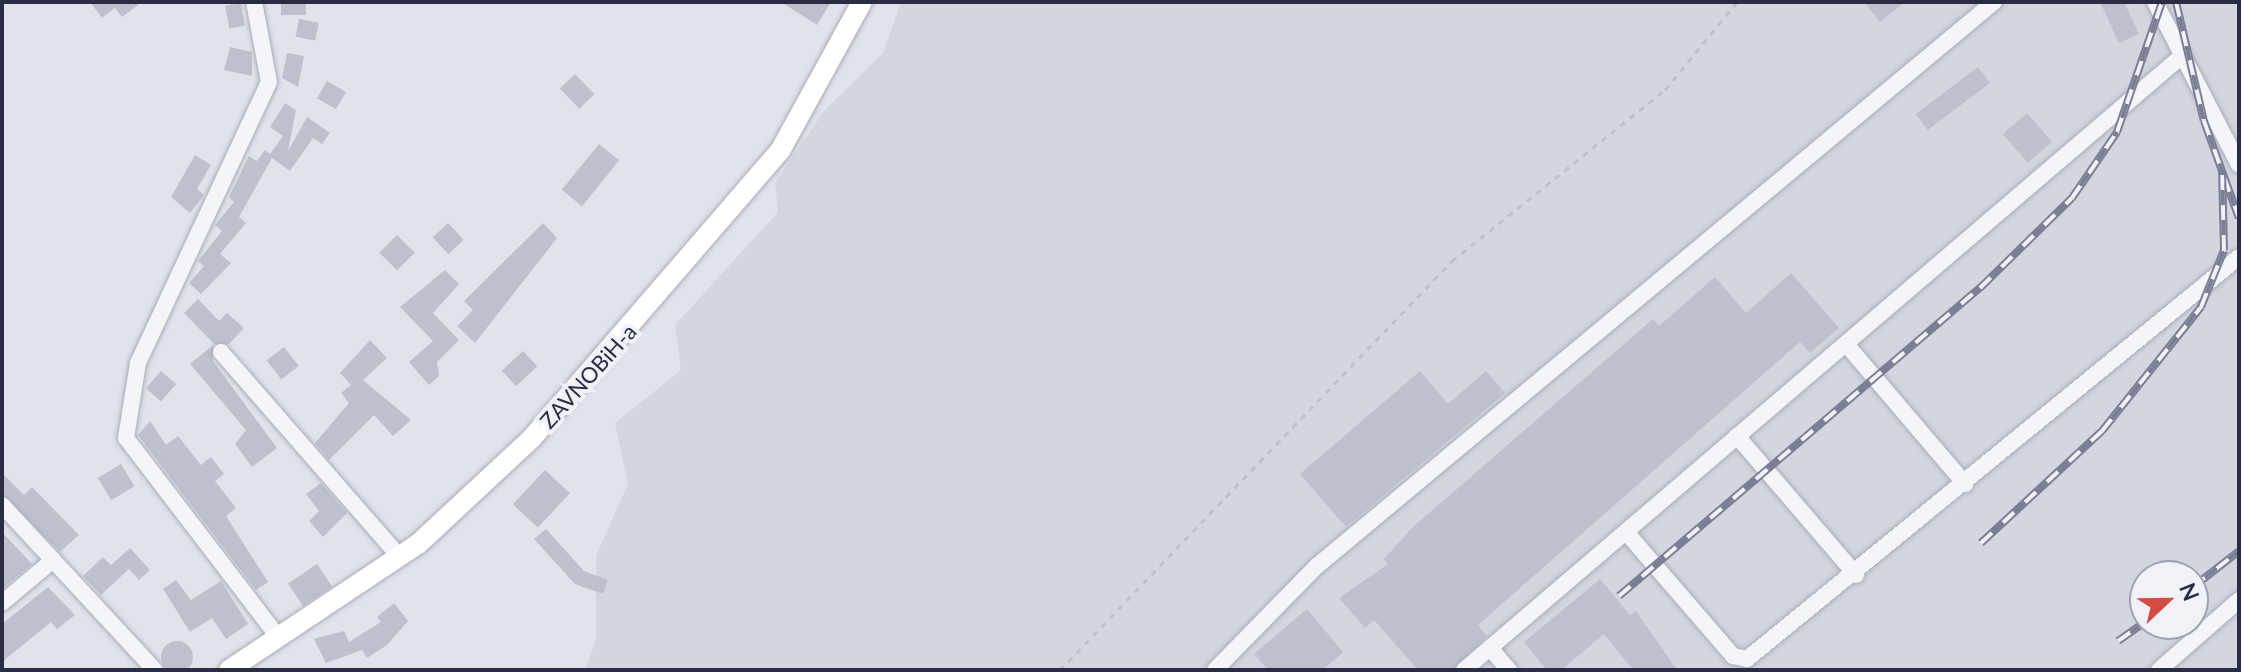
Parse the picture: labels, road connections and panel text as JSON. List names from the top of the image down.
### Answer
{
  "streets": {
    "main road": ["ZAVNOBiH-a"]
  },
  "north": "right"
}
